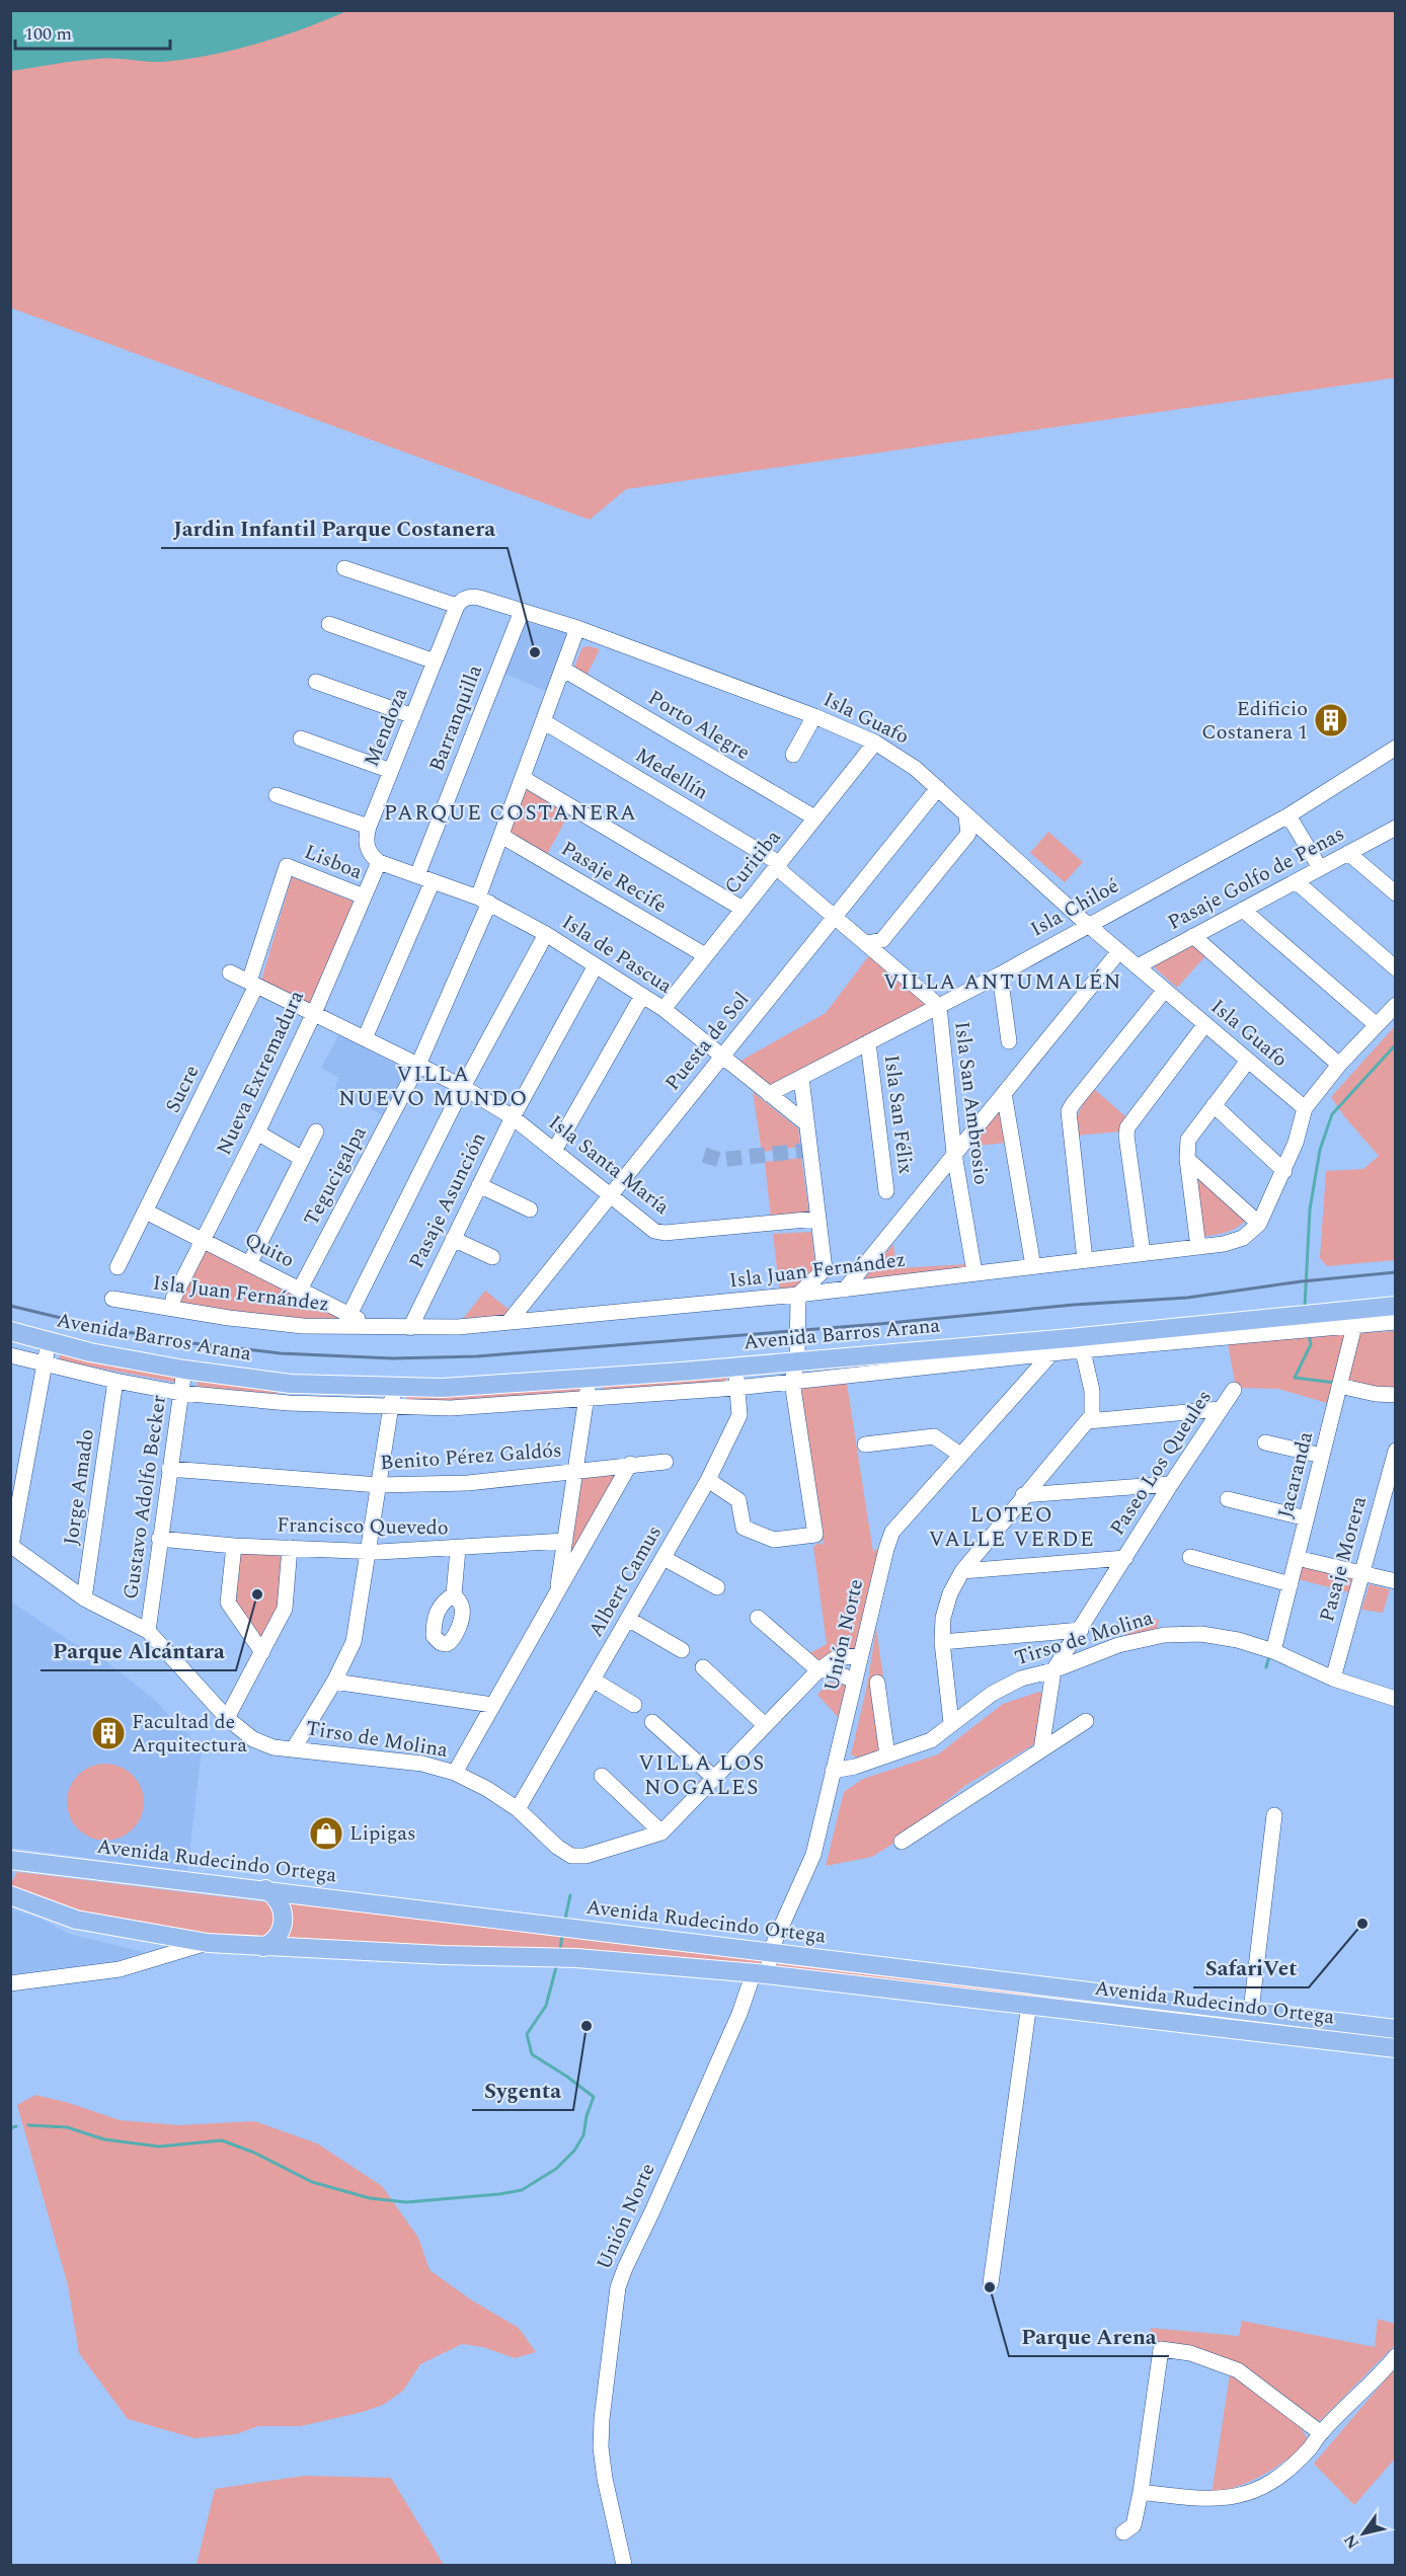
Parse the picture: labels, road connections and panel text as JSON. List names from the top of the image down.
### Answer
{
  "streets": {
    "main road": ["Avenida Barros Arana", "Avenida Rudecindo Ortega"],
    "street": [
      "Barranquilla",
      "Isla Guafo",
      "Porto Alegre",
      "Mendoza",
      "Medellín",
      "Lisboa",
      "Curitiba",
      "Pasaje Recife",
      "Pasaje Golfo de Penas",
      "Isla Chiloé",
      "Isla de Pascua",
      "Puesta de Sol",
      "Nueva Extremadura",
      "Sucre",
      "Isla San Ambrosio",
      "Isla San Félix",
      "Isla Santa María",
      "Tegucigalpa",
      "Pasaje Asunción",
      "Quito",
      "Isla Juan Fernández",
      "Benito Pérez Galdós",
      "Paseo Los Queules",
      "Jacaranda",
      "Jorge Amado",
      "Gustavo Adolfo Becker",
      "Francisco Quevedo",
      "Pasaje Morera",
      "Albert Camus",
      "Unión Norte",
      "Tirso de Molina"
    ]
  },
  "crossings": [
    ["Barranquilla", "Isla Guafo"],
    ["Barranquilla", "Isla de Pascua"],
    ["Isla Guafo", "Mendoza"],
    ["Isla Guafo", "Curitiba"],
    ["Isla Guafo", "Pasaje Golfo de Penas"],
    ["Isla Guafo", "Isla Chiloé"],
    ["Isla Guafo", "Puesta de Sol"],
    ["Isla Guafo", "Tegucigalpa"],
    ["Isla Guafo", "Isla Juan Fernández"],
    ["Porto Alegre", "Curitiba"],
    ["Porto Alegre", "Tegucigalpa"],
    ["Mendoza", "Isla de Pascua"],
    ["Mendoza", "Nueva Extremadura"],
    ["Medellín", "Curitiba"],
    ["Medellín", "Isla San Ambrosio"],
    ["Medellín", "Tegucigalpa"],
    ["Lisboa", "Nueva Extremadura"],
    ["Lisboa", "Sucre"],
    ["Curitiba", "Pasaje Recife"],
    ["Curitiba", "Isla de Pascua"],
    ["Curitiba", "Isla San Ambrosio"],
    ["Pasaje Recife", "Tegucigalpa"],
    ["Isla Chiloé", "Isla de Pascua"],
    ["Isla Chiloé", "Isla San Ambrosio"],
    ["Isla Chiloé", "Isla San Félix"],
    ["Isla de Pascua", "Puesta de Sol"],
    ["Isla de Pascua", "Nueva Extremadura"],
    ["Isla de Pascua", "Tegucigalpa"],
    ["Isla de Pascua", "Pasaje Asunción"],
    ["Puesta de Sol", "Isla San Ambrosio"],
    ["Puesta de Sol", "Isla Santa María"],
    ["Puesta de Sol", "Isla Juan Fernández"],
    ["Nueva Extremadura", "Isla Santa María"],
    ["Nueva Extremadura", "Quito"],
    ["Sucre", "Isla Santa María"],
    ["Sucre", "Quito"],
    ["Isla San Ambrosio", "Isla Juan Fernández"],
    ["Isla Santa María", "Tegucigalpa"],
    ["Isla Santa María", "Pasaje Asunción"],
    ["Tegucigalpa", "Quito"],
    ["Pasaje Asunción", "Isla Juan Fernández"],
    ["Quito", "Isla Juan Fernández"],
    ["Avenida Barros Arana", "Jacaranda"],
    ["Avenida Barros Arana", "Jorge Amado"],
    ["Avenida Barros Arana", "Gustavo Adolfo Becker"],
    ["Avenida Barros Arana", "Albert Camus"],
    ["Avenida Barros Arana", "Unión Norte"],
    ["Benito Pérez Galdós", "Gustavo Adolfo Becker"],
    ["Paseo Los Queules", "Tirso de Molina"],
    ["Jacaranda", "Tirso de Molina"],
    ["Jorge Amado", "Tirso de Molina"],
    ["Gustavo Adolfo Becker", "Francisco Quevedo"],
    ["Gustavo Adolfo Becker", "Tirso de Molina"],
    ["Pasaje Morera", "Tirso de Molina"],
    ["Albert Camus", "Tirso de Molina"],
    ["Unión Norte", "Tirso de Molina"],
    ["Unión Norte", "Avenida Rudecindo Ortega"]
  ],
  "districts": [
    "PARQUE COSTANERA",
    "VILLA ANTUMALÉN",
    "VILLA NUEVO MUNDO",
    "LOTEO VALLE VERDE",
    "VILLA LOS NOGALES"
  ],
  "places": {
    "other": [
      "Jardin Infantil Parque Costanera",
      "Parque Alcántara",
      "SafariVet",
      "Sygenta",
      "Parque Arena"
    ],
    "building": ["Edificio Costanera 1", "Facultad de Arquitectura"],
    "shop": ["Lipigas"]
  },
  "scale_bar": "100 m",
  "north": "bottom left"
}
